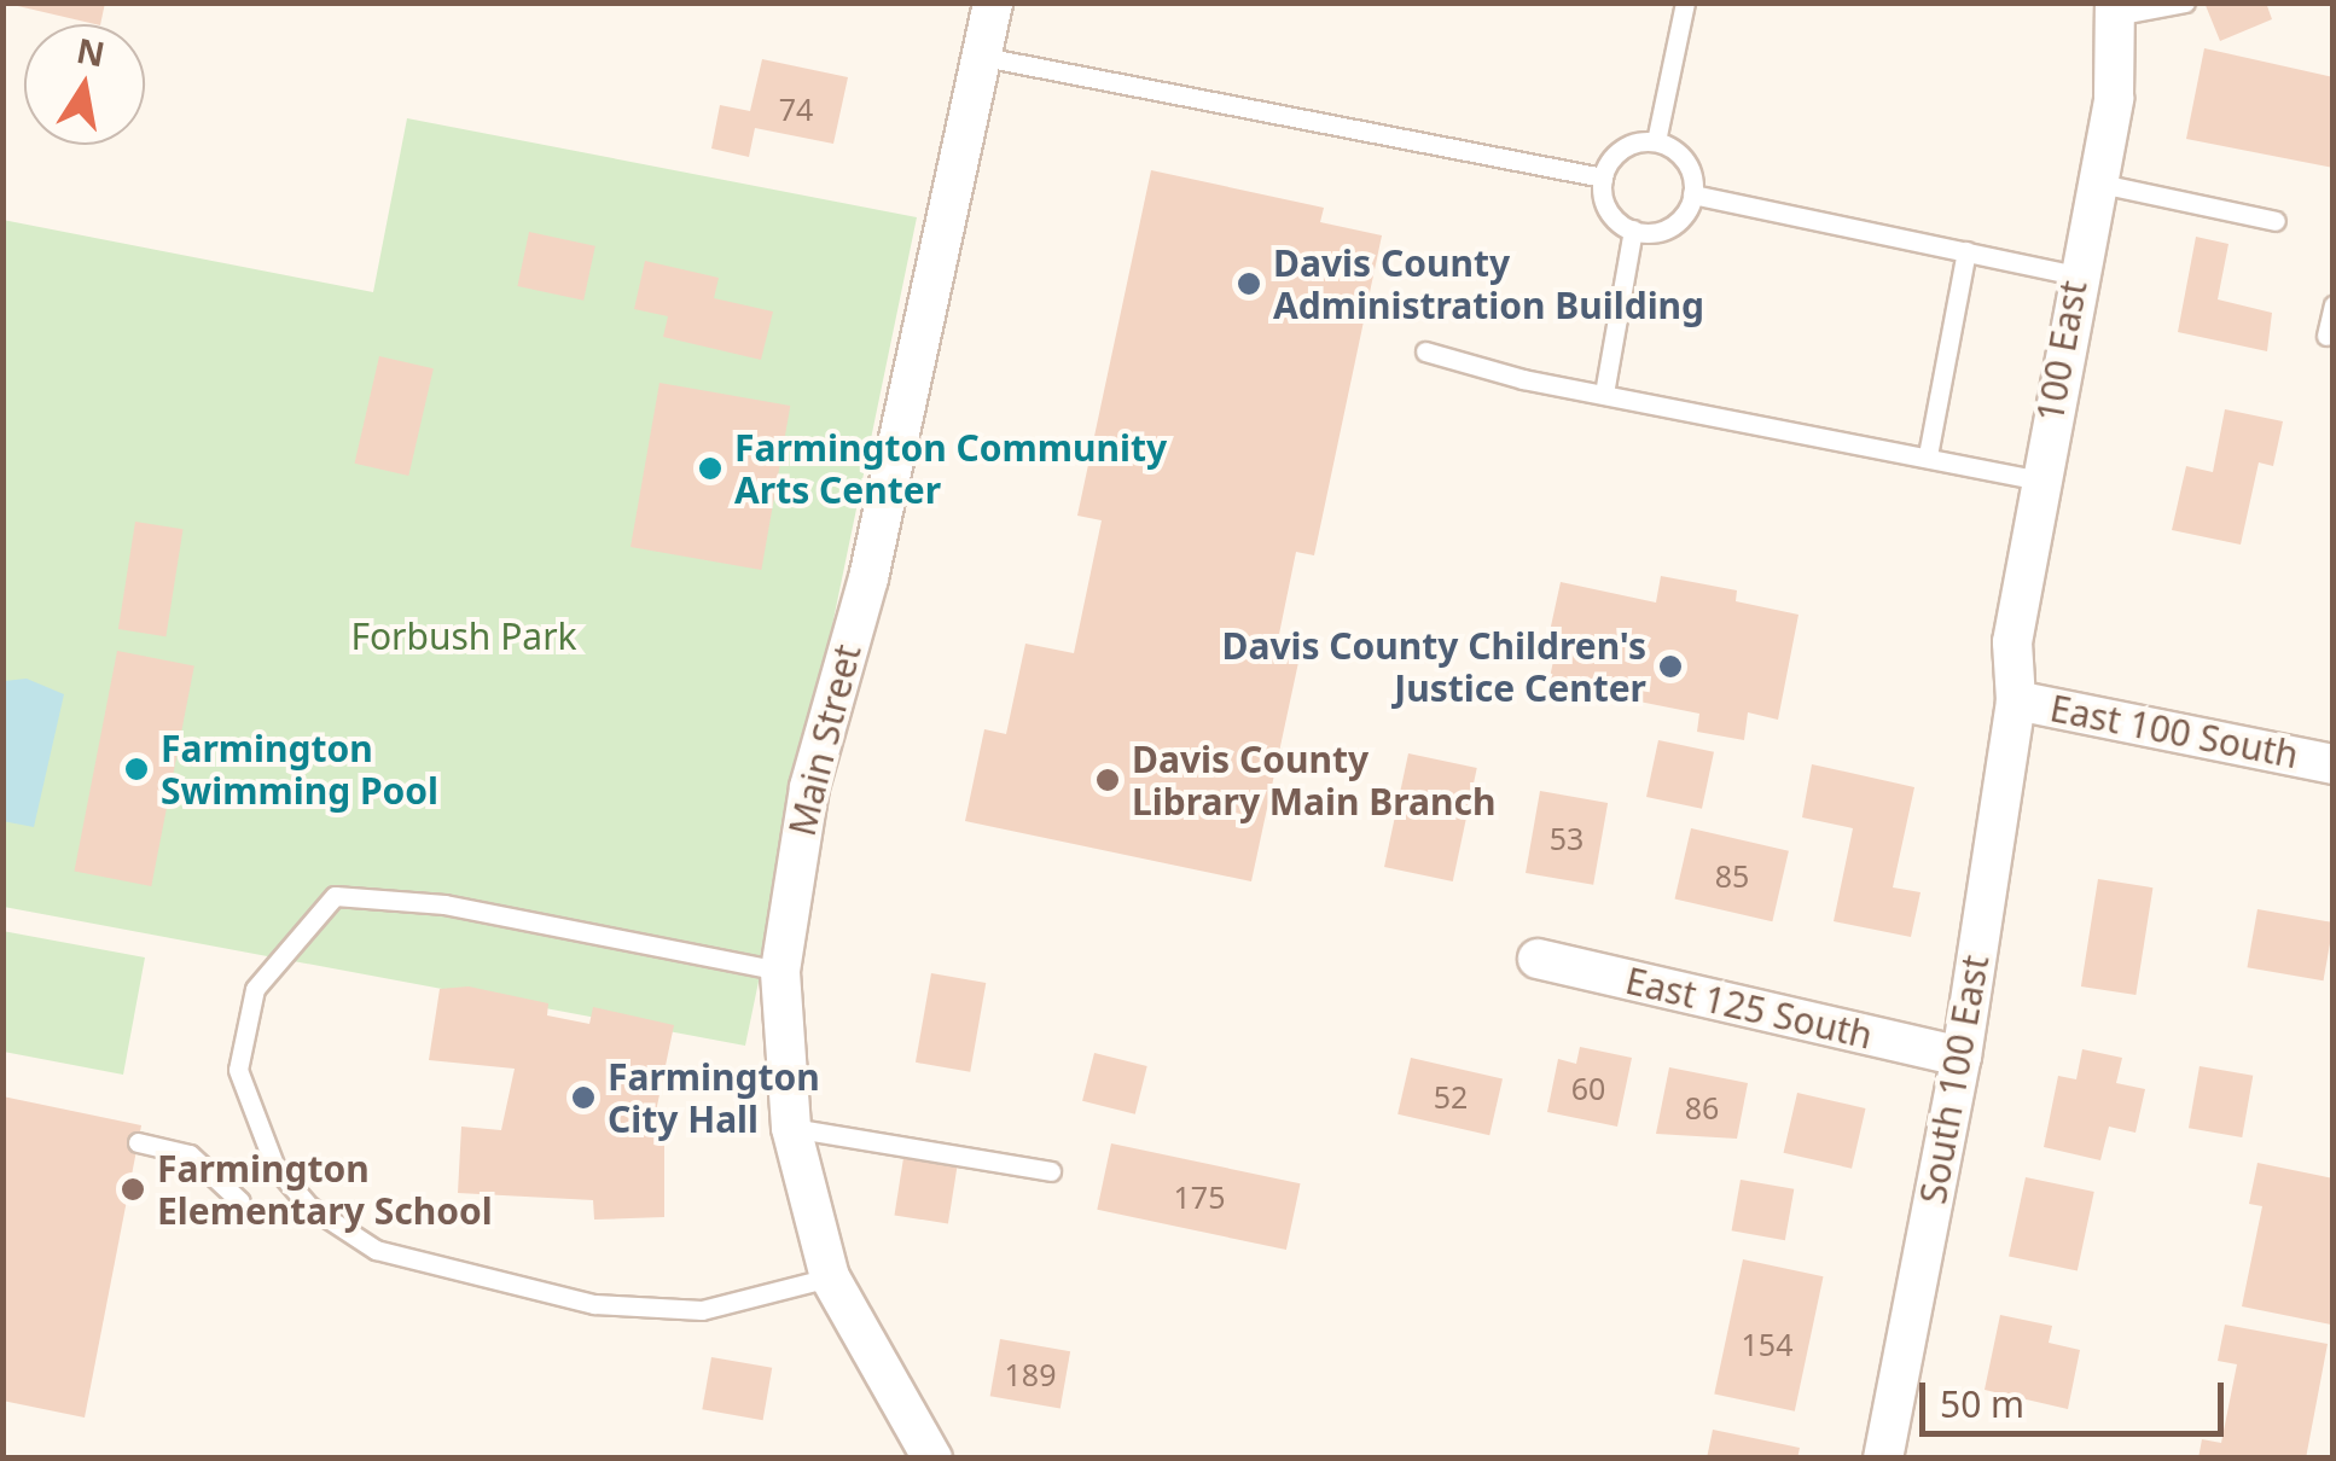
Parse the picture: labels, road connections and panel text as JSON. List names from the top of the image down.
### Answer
{
  "streets": {
    "street": [
      "100 East",
      "East 100 South",
      "Main Street",
      "East 125 South",
      "South 100 East"
    ]
  },
  "crossings": [
    ["100 East", "East 100 South"],
    ["100 East", "South 100 East"],
    ["East 100 South", "South 100 East"],
    ["East 125 South", "South 100 East"]
  ],
  "parks": ["Forbush Park"],
  "places": [
    "Davis County Administration Building",
    "Farmington Community Arts Center",
    "Davis County Children's Justice Center",
    "Farmington Swimming Pool",
    "Davis County Library Main Branch",
    "Farmington City Hall",
    "Farmington Elementary School"
  ],
  "house_numbers": [
    "74",
    "53",
    "85",
    "60",
    "52",
    "86",
    "175",
    "154",
    "189"
  ],
  "scale_bar": "50 m",
  "north": "top"
}
